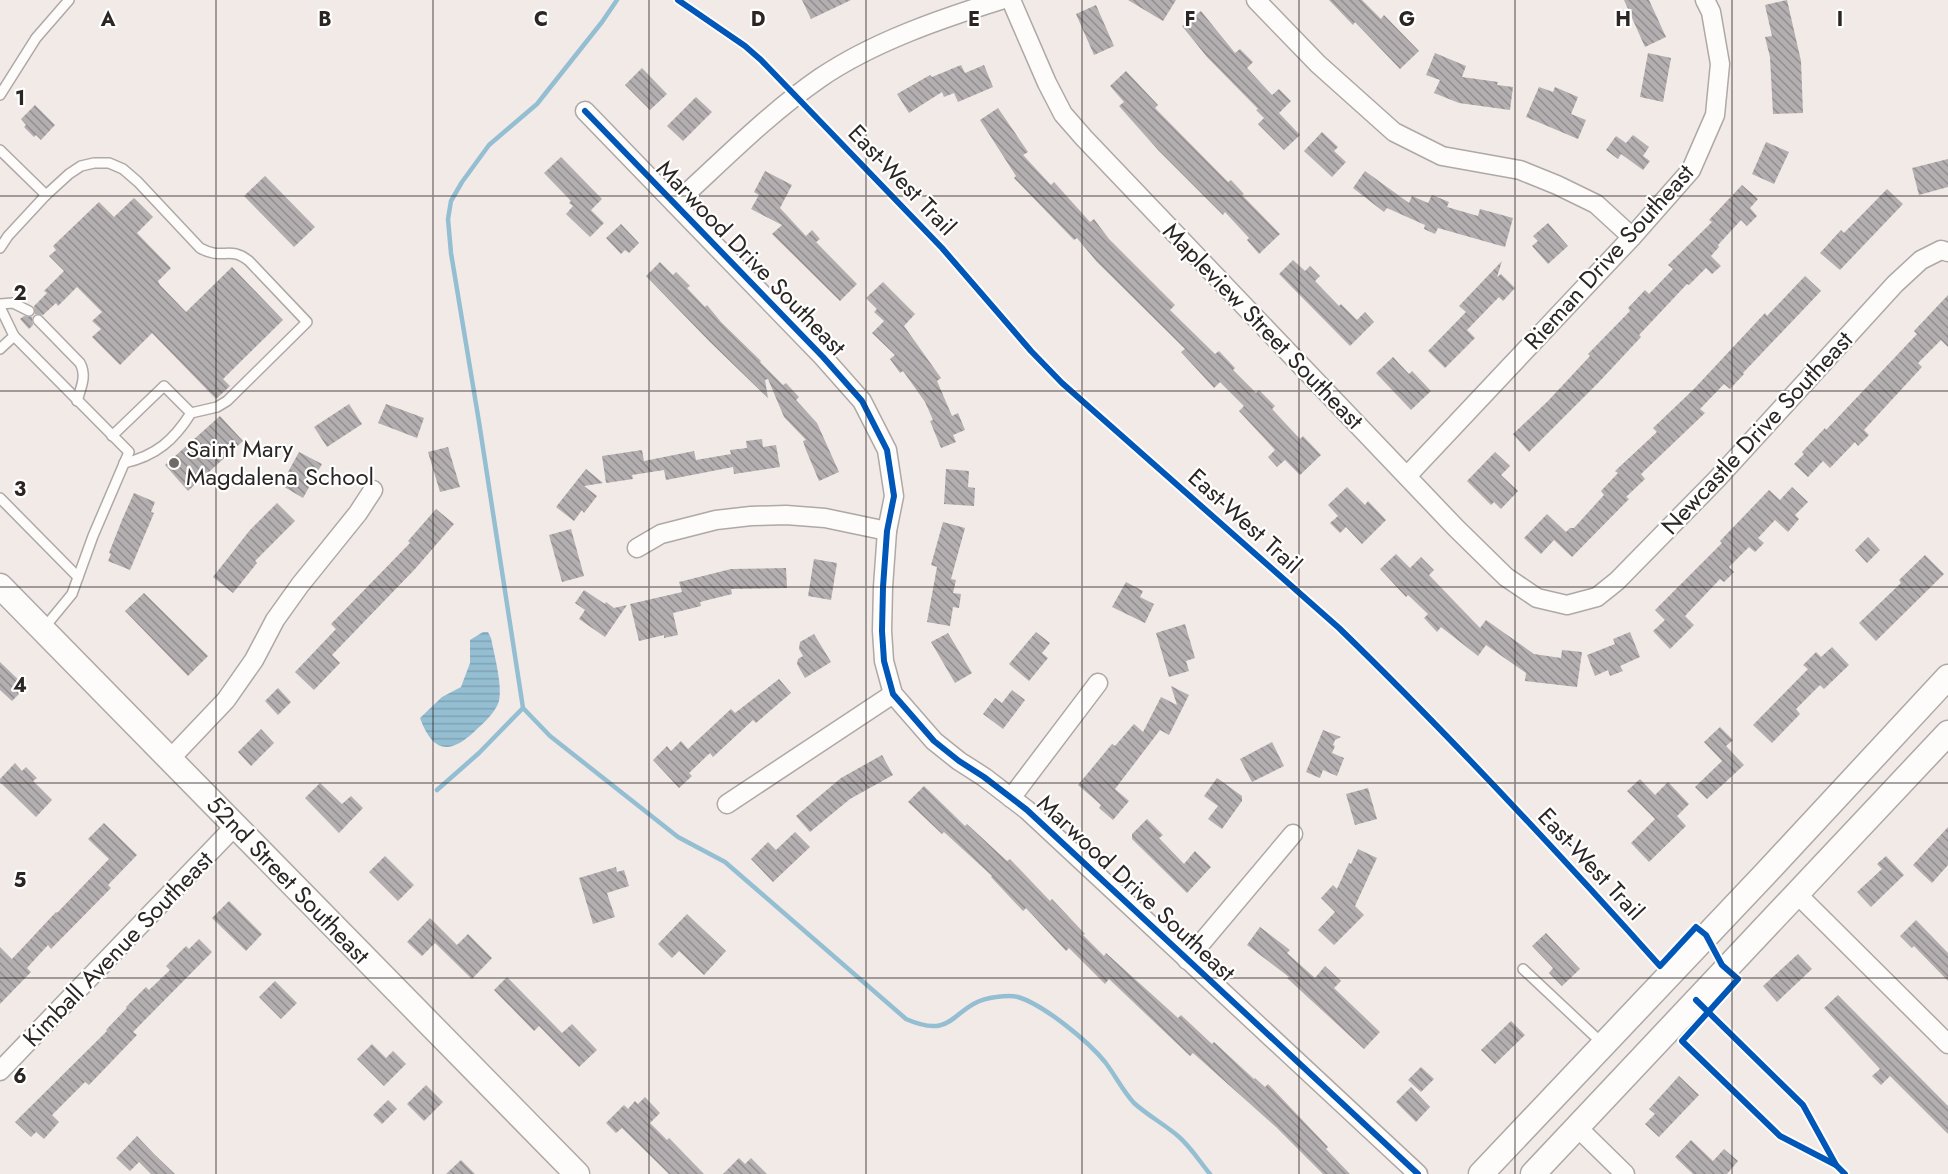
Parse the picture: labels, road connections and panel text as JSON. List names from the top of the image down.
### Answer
{
  "streets": {
    "main road": ["52nd Street Southeast"],
    "street": [
      "Rieman Drive Southeast",
      "Marwood Drive Southeast",
      "Mapleview Street Southeast",
      "Newcastle Drive Southeast",
      "Kimball Avenue Southeast"
    ],
    "cycle path": ["East-West Trail"]
  },
  "crossings": [
    ["Rieman Drive Southeast", "Mapleview Street Southeast"],
    ["Mapleview Street Southeast", "Newcastle Drive Southeast"],
    ["52nd Street Southeast", "Kimball Avenue Southeast"]
  ],
  "places": ["Saint Mary Magdalena School"],
  "grid": {
    "columns": [
      "A",
      "B",
      "C",
      "D",
      "E",
      "F",
      "G",
      "H",
      "I"
    ],
    "rows": [
      "1",
      "2",
      "3",
      "4",
      "5",
      "6"
    ]
  }
}
